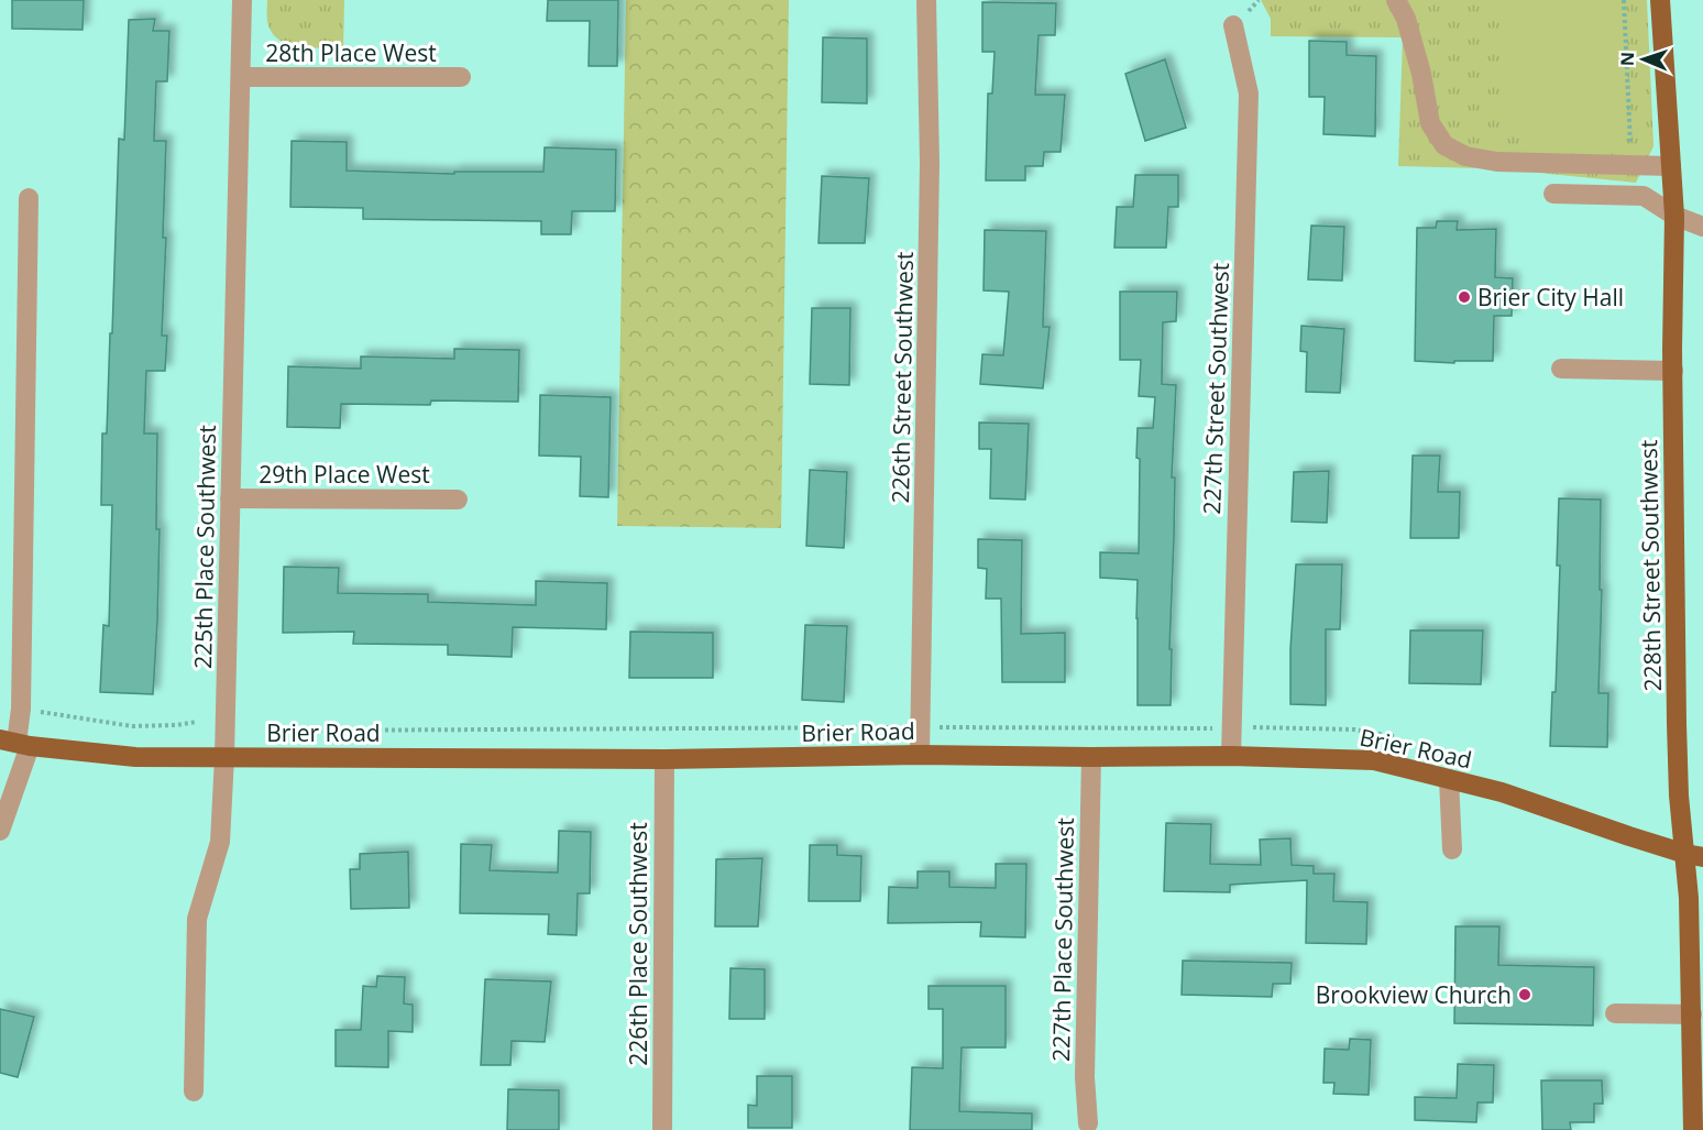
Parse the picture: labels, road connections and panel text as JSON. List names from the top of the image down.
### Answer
{
  "streets": {
    "main road": ["228th Street Southwest", "Brier Road"],
    "street": [
      "28th Place West",
      "226th Street Southwest",
      "227th Street Southwest",
      "29th Place West",
      "225th Place Southwest",
      "227th Place Southwest",
      "226th Place Southwest"
    ]
  },
  "crossings": [
    ["28th Place West", "225th Place Southwest"],
    ["226th Street Southwest", "Brier Road"],
    ["227th Street Southwest", "Brier Road"],
    ["29th Place West", "225th Place Southwest"],
    ["225th Place Southwest", "Brier Road"],
    ["228th Street Southwest", "Brier Road"],
    ["Brier Road", "227th Place Southwest"],
    ["Brier Road", "226th Place Southwest"]
  ],
  "places": ["Brier City Hall", "Brookview Church"],
  "north": "left"
}
